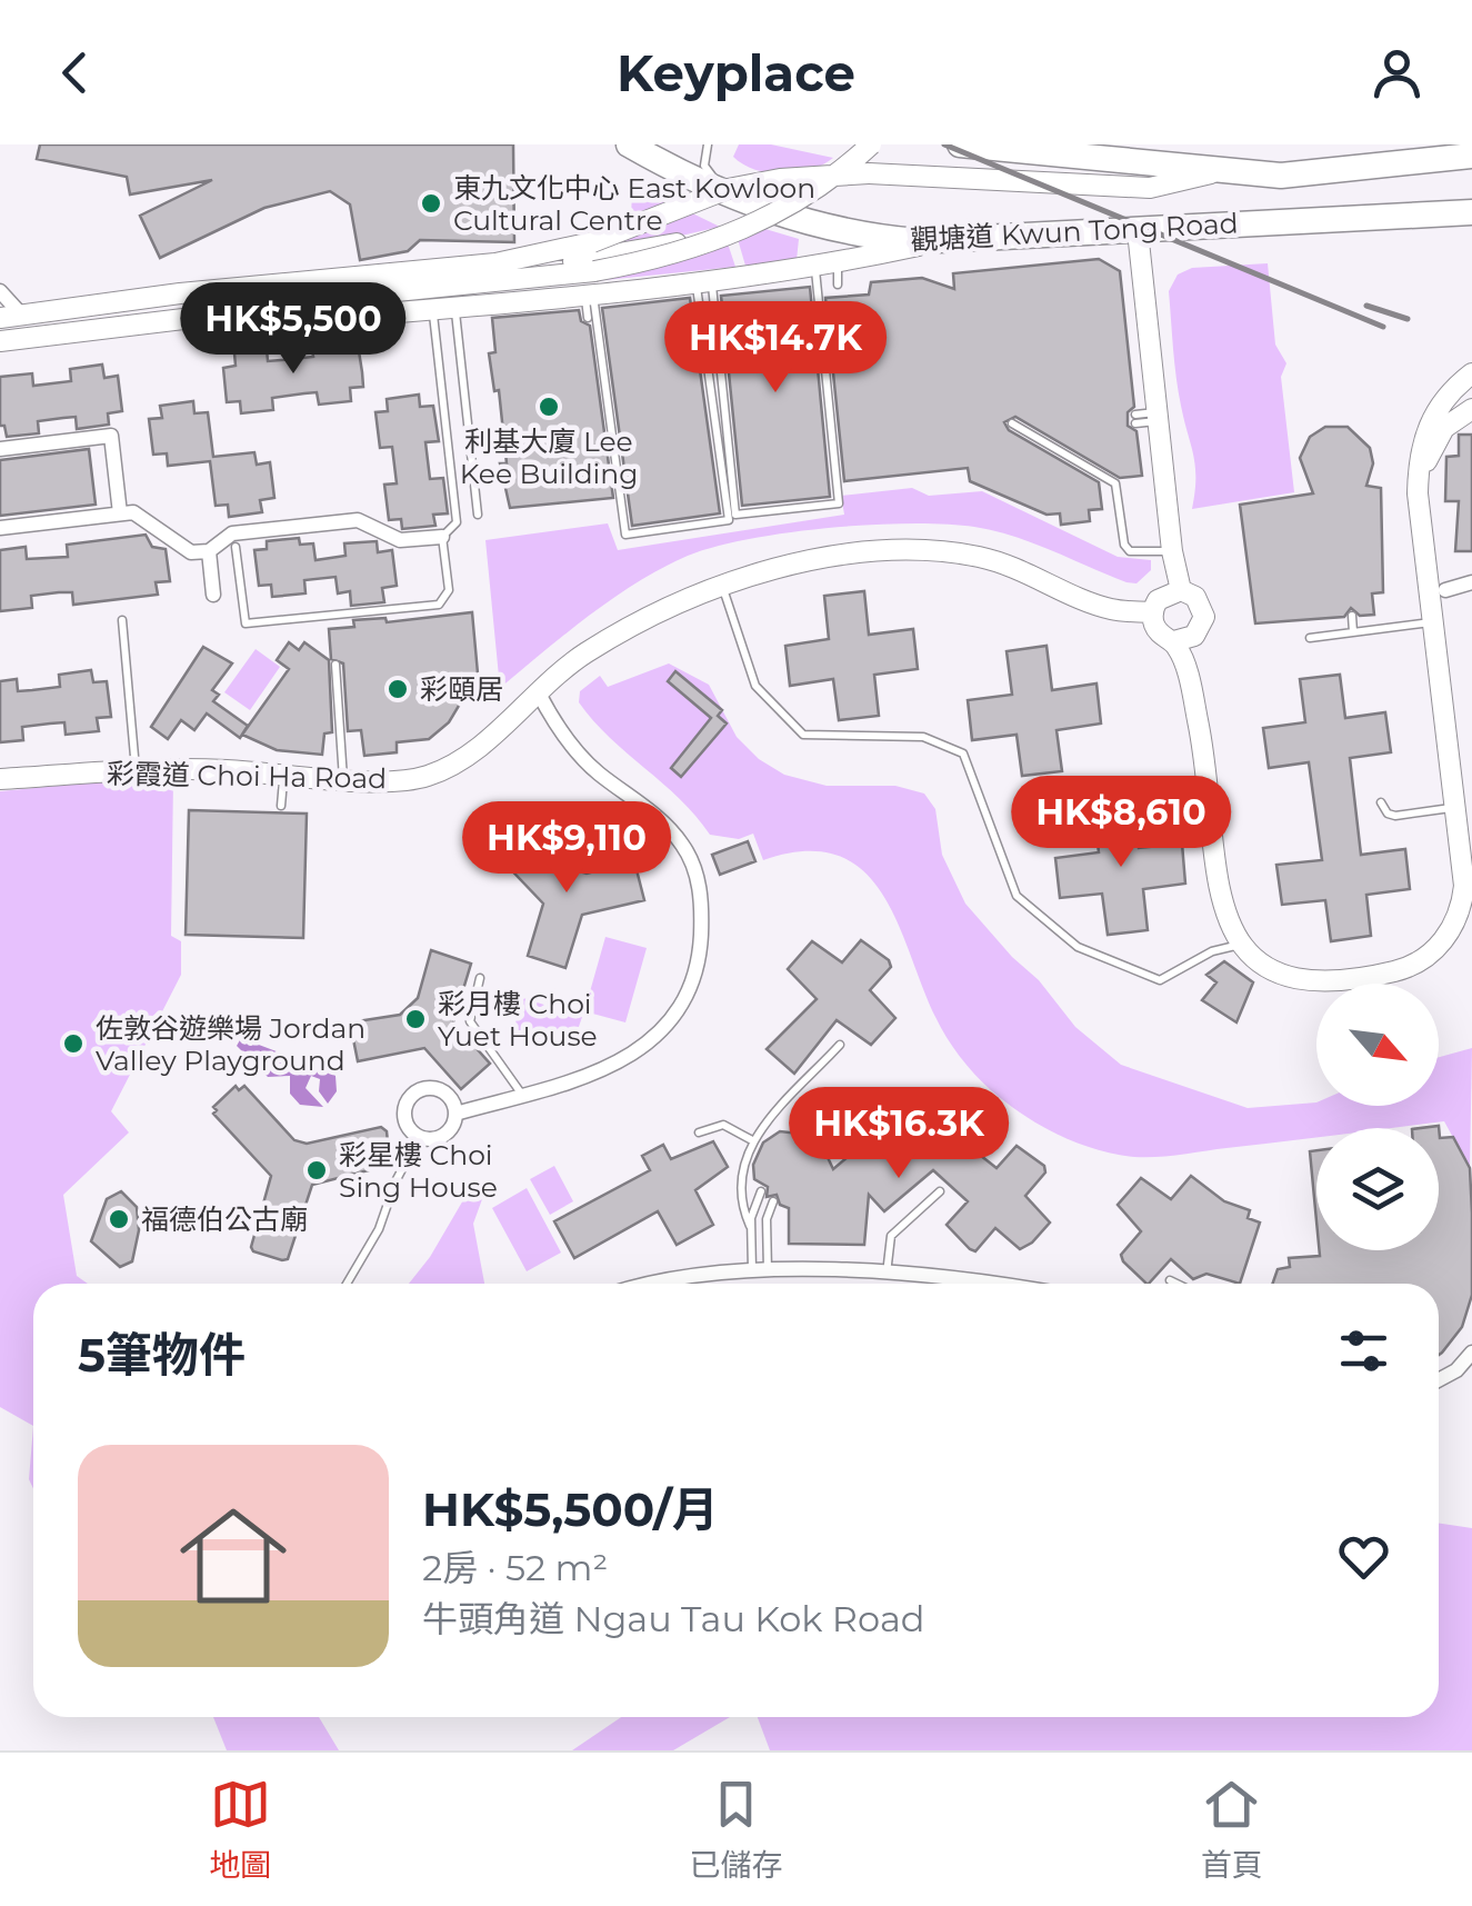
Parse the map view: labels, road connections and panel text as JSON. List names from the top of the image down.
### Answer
{
  "streets": {
    "highway": ["觀塘道 Kwun Tong Road"],
    "main road": ["彩霞道 Choi Ha Road"]
  },
  "places": [
    "東九文化中心 East Kowloon Cultural Centre",
    "利基大廈 Lee Kee Building",
    "彩頤居",
    "彩月樓 Choi Yuet House",
    "佐敦谷遊樂場 Jordan Valley Playground",
    "彩星樓 Choi Sing House",
    "福德伯公古廟"
  ],
  "north": "bottom right",
  "page": {
    "header": "Keyplace",
    "price": [
      "HK$5,500",
      "HK$14.7K",
      "HK$8,610",
      "HK$9,110",
      "HK$16.3K"
    ],
    "heading": "5筆物件",
    "list": [
      {
        "name": "HK$5,500/月",
        "note": "2房 · 52 m² · 牛頭角道 Ngau Tau Kok Road"
      }
    ],
    "tabs": ["地圖", "已儲存", "首頁"]
  }
}
